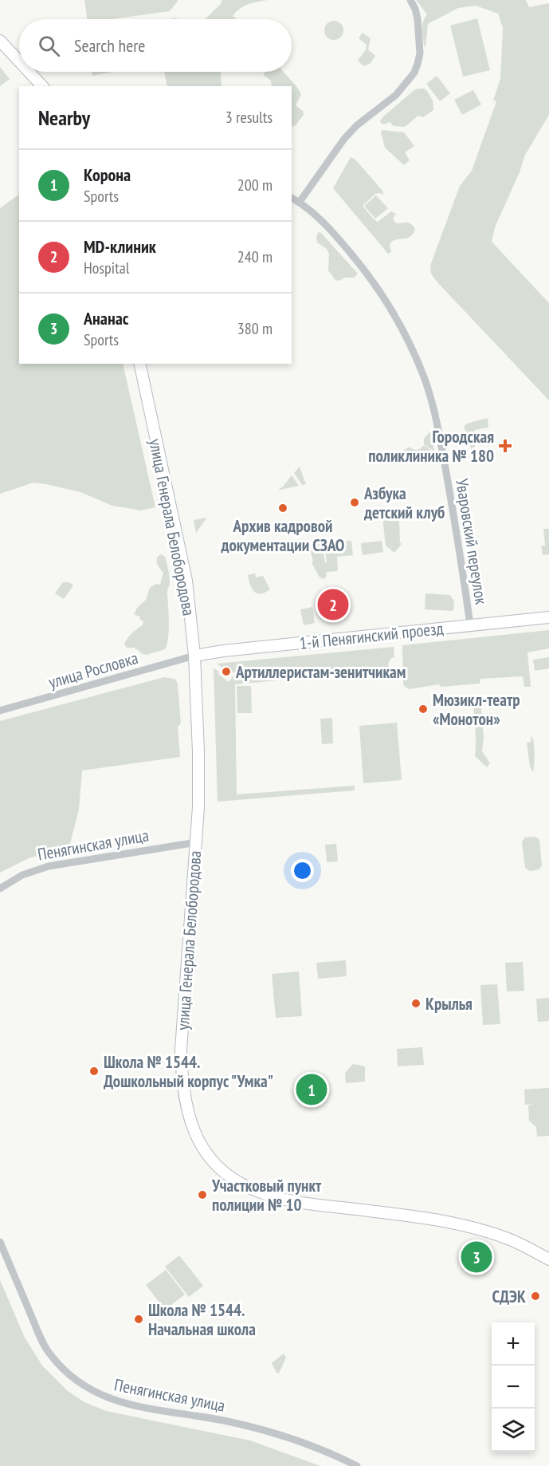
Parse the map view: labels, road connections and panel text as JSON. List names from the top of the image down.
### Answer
{
  "streets": {
    "main road": ["улица Генерала Белобородова", "1-й Пенягинский проезд"],
    "street": ["Уваровский переулок", "улица Рословка", "Пенягинская улица"]
  },
  "crossings": [
    ["улица Генерала Белобородова", "1-й Пенягинский проезд"],
    ["улица Генерала Белобородова", "улица Рословка"],
    ["улица Генерала Белобородова", "Пенягинская улица"],
    ["Уваровский переулок", "1-й Пенягинский проезд"],
    ["1-й Пенягинский проезд", "улица Рословка"]
  ],
  "places": {
    "health": ["Городская поликлиника № 180"],
    "other": [
      "Азбука детский клуб",
      "Архив кадровой документации СЗАО",
      "Артиллеристам-зенитчикам",
      "Мюзикл-театр «Монотон»",
      "Крылья",
      "Школа № 1544. Дошкольный корпус \"Умка\"",
      "Участковый пункт полиции № 10",
      "СДЭК",
      "Школа № 1544. Начальная школа"
    ]
  },
  "page": {
    "search": "Search here",
    "heading": ["Nearby", "3 results"],
    "list": [
      {
        "mark": "1",
        "name": "Корона",
        "note": "Sports",
        "value": "200 m"
      },
      {
        "mark": "2",
        "name": "MD-клиник",
        "note": "Hospital",
        "value": "240 m"
      },
      {
        "mark": "3",
        "name": "Ананас",
        "note": "Sports",
        "value": "380 m"
      }
    ],
    "pins": ["2", "1", "3"],
    "map_buttons": ["+", "−"]
  }
}
